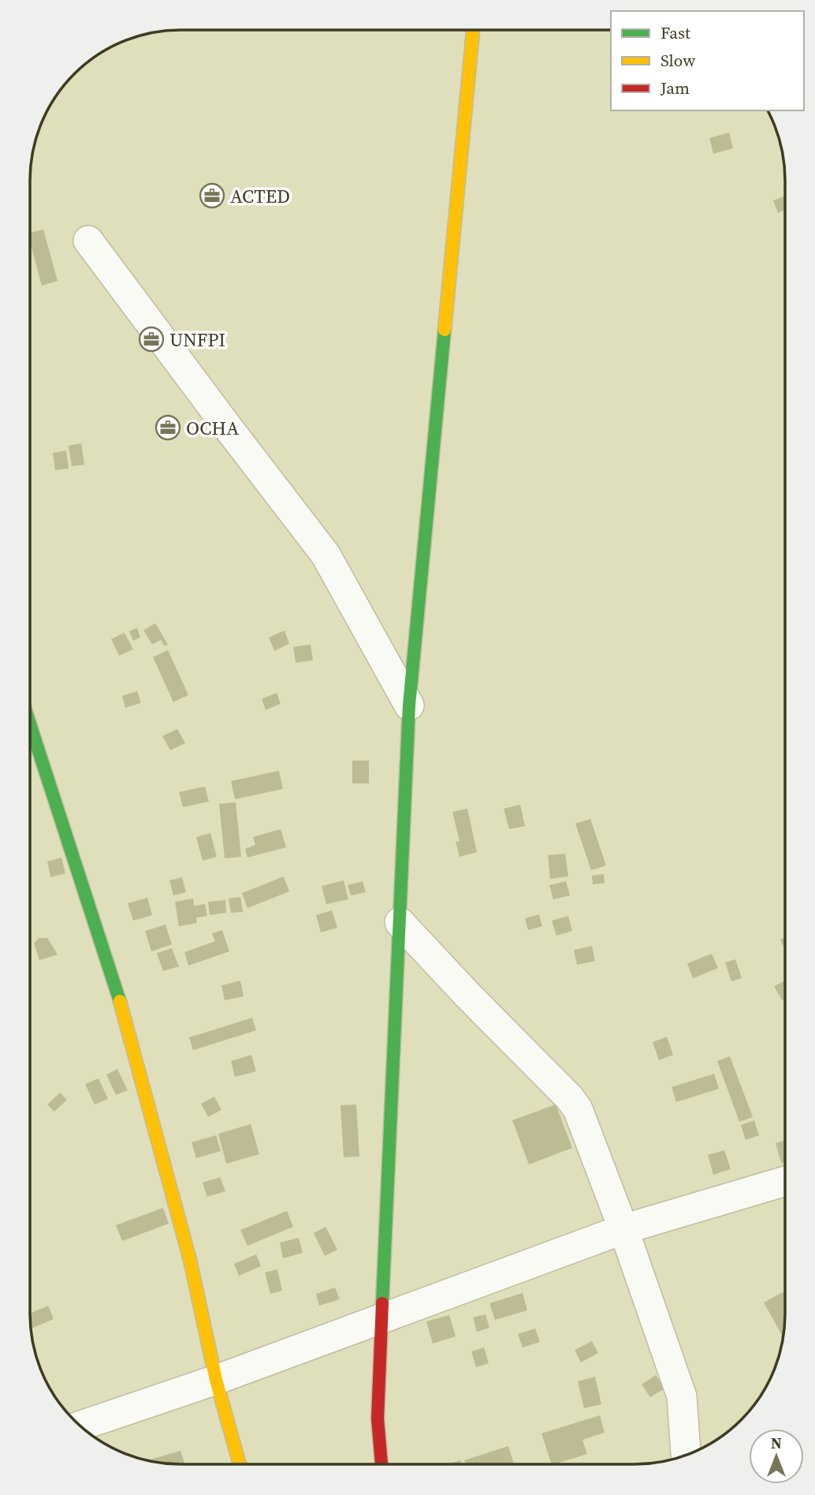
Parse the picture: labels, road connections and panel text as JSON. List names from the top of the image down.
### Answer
{
  "places": {
    "office": ["ACTED", "UNFPI", "OCHA"]
  },
  "legend": ["Fast", "Slow", "Jam"],
  "north": "top"
}
